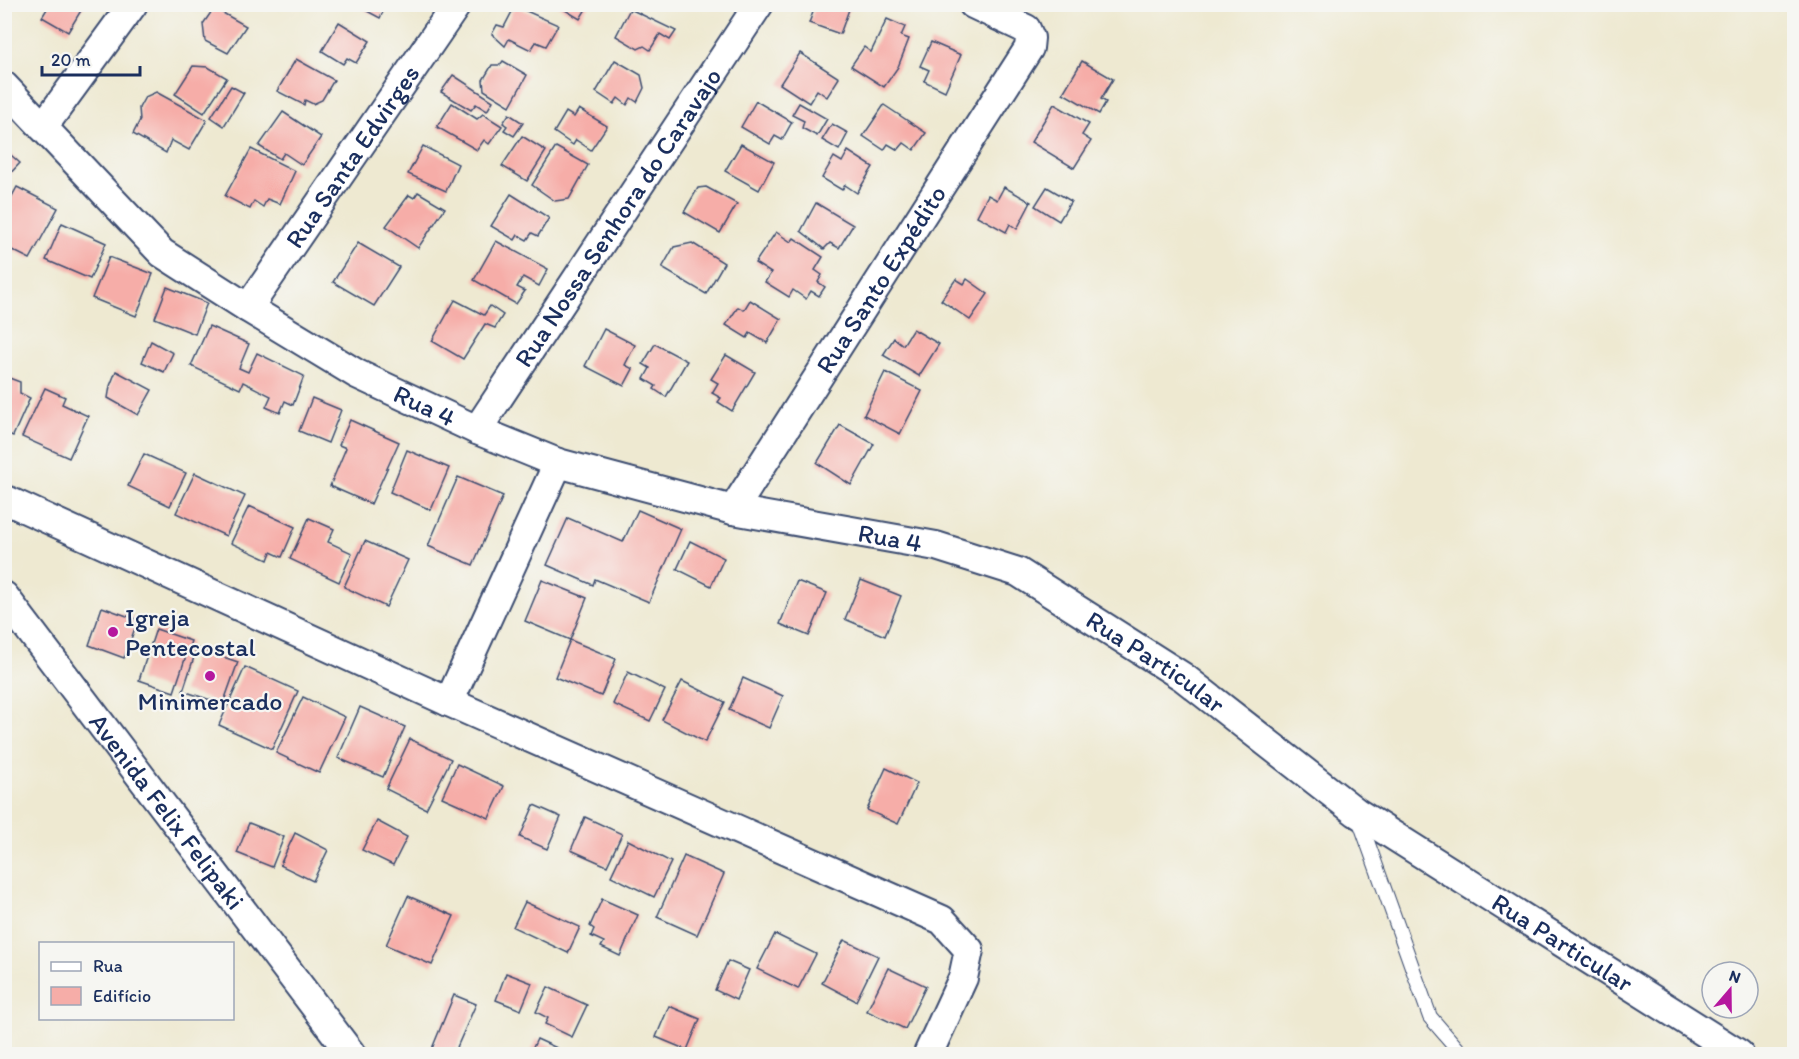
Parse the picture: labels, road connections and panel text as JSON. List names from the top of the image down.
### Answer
{
  "streets": {
    "street": [
      "Rua Santa Edvirges",
      "Rua Nossa Senhora do Caravajo",
      "Rua Santo Expédito",
      "Rua 4",
      "Rua Particular",
      "Avenida Felix Felipaki"
    ]
  },
  "crossings": [
    ["Rua Santa Edvirges", "Rua 4"],
    ["Rua Nossa Senhora do Caravajo", "Rua 4"],
    ["Rua Santo Expédito", "Rua 4"],
    ["Rua 4", "Rua Particular"]
  ],
  "places": ["Igreja Pentecostal", "Minimercado"],
  "legend": ["Rua", "Edifício"],
  "scale_bar": "20 m",
  "north": "top"
}
